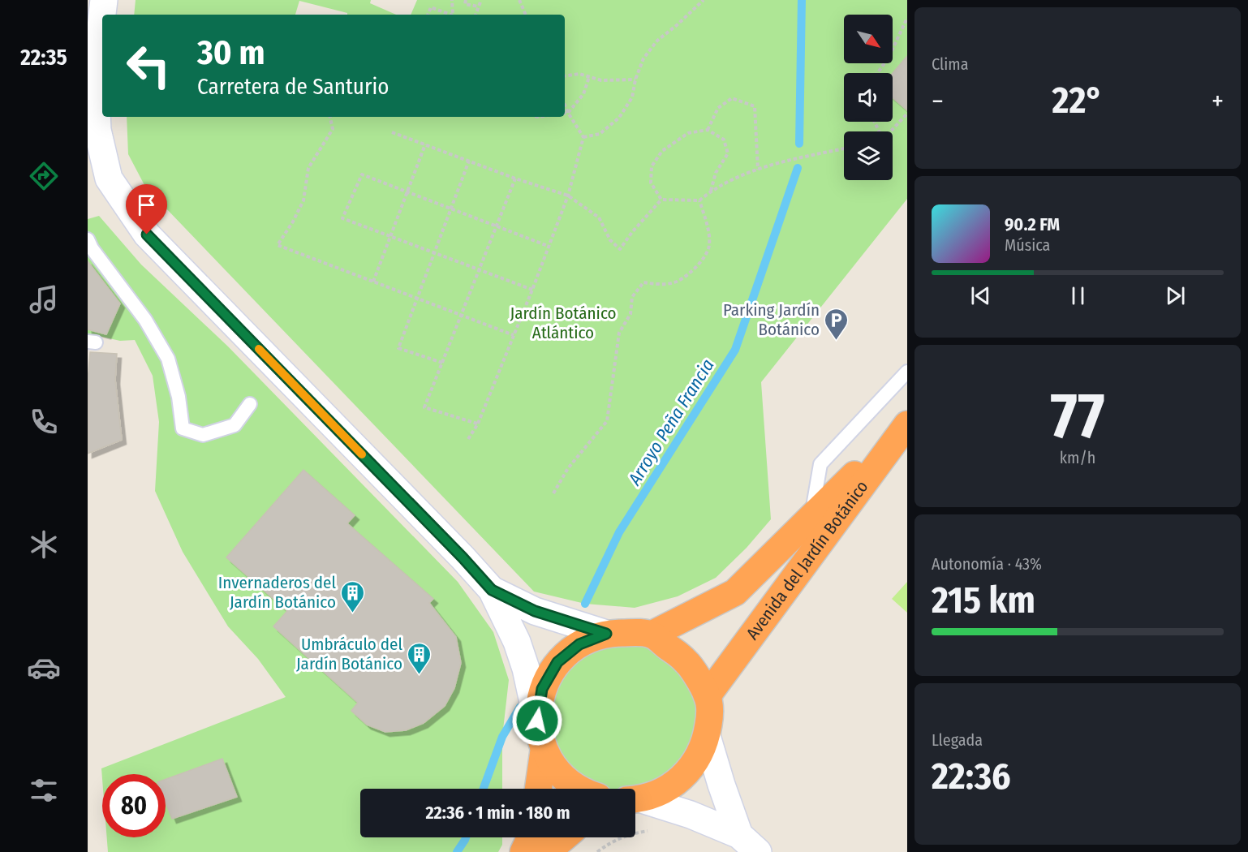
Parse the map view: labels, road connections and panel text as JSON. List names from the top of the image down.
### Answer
{
  "streets": {
    "highway": ["Avenida del Jardín Botánico"]
  },
  "water": ["Arroyo Peña Francia"],
  "parks": ["Jardín Botánico Atlántico"],
  "places": {
    "parking": ["Parking Jardín Botánico"],
    "building": ["Invernaderos del Jardín Botánico", "Umbráculo del Jardín Botánico"]
  },
  "north": "bottom right",
  "page": {
    "tabs": "22:35",
    "tile": [
      "Clima",
      ["77", "km/h"],
      ["Autonomía · 43%", "215 km"],
      ["Llegada", "22:36"]
    ],
    "turn": ["30 m", "Carretera de Santurio"],
    "heat": ["−", "22°", "+"],
    "song": ["90.2 FM", "Música"],
    "limit": "80",
    "trip": "22:36 · 1 min · 180 m"
  }
}
